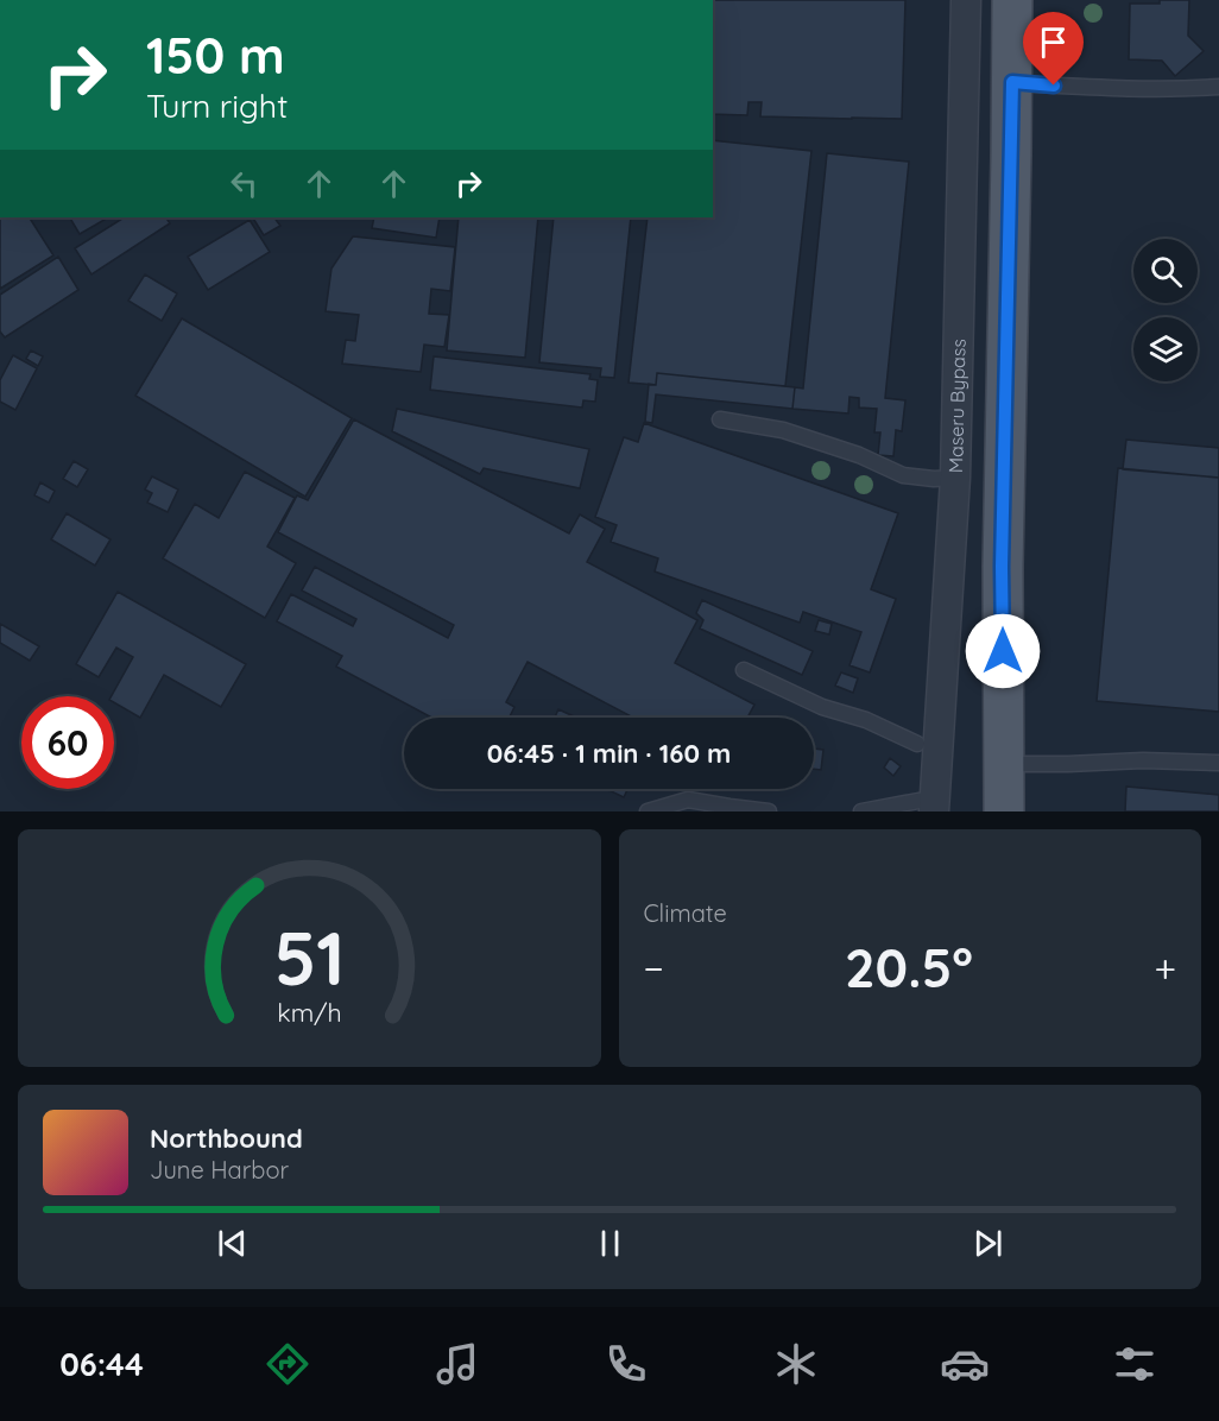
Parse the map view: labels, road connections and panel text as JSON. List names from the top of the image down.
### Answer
{
  "streets": {
    "street": ["Maseru Bypass"]
  },
  "page": {
    "turn": ["150 m", "Turn right"],
    "limit": "60",
    "trip": "06:45 · 1 min · 160 m",
    "tile": "Climate",
    "heat": ["−", "20.5°", "+"],
    "song": ["Northbound", "June Harbor"],
    "tabs": "06:44",
    "gauge": ["51", "km/h"]
  }
}
